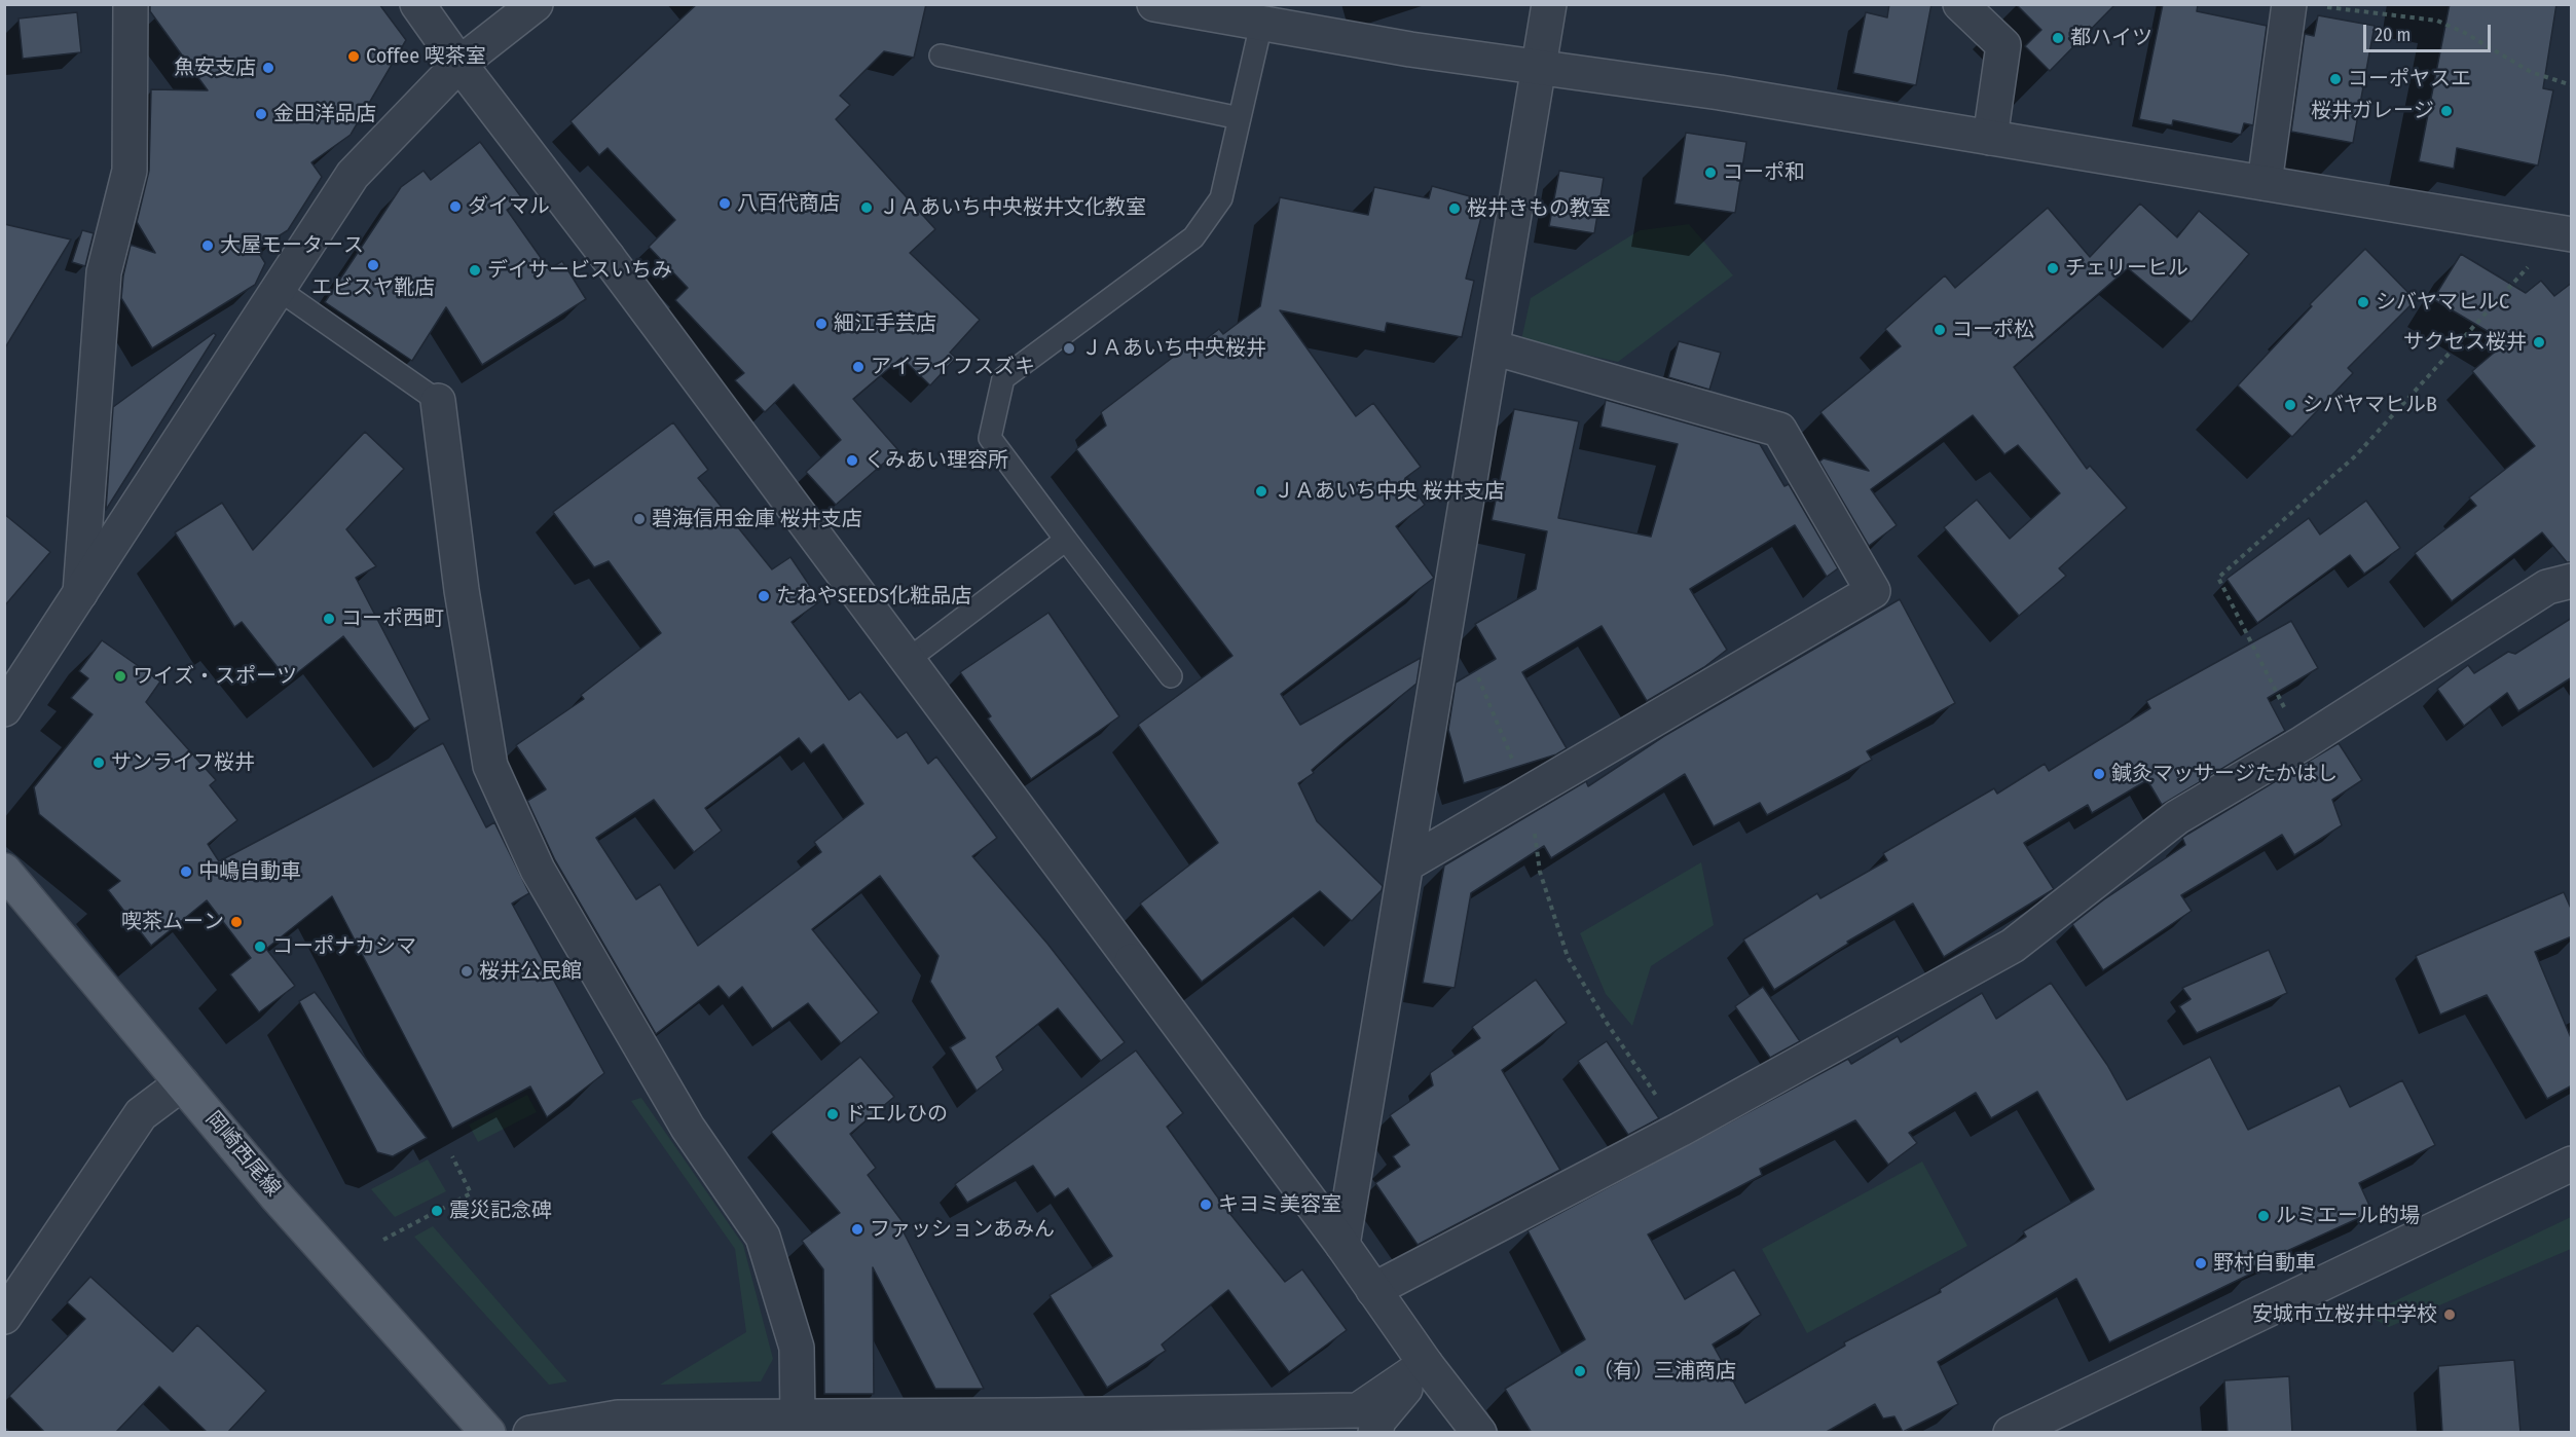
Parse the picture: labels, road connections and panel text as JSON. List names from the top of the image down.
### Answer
{
  "streets": {
    "main road": ["岡崎西尾線"]
  },
  "places": [
    "都ハイツ",
    "Coffee 喫茶室",
    "魚安支店",
    "コーポヤスエ",
    "桜井ガレージ",
    "金田洋品店",
    "コーポ和",
    "八百代商店",
    "ダイマル",
    "ＪＡあいち中央桜井文化教室",
    "桜井きもの教室",
    "大屋モータース",
    "エビスヤ靴店",
    "チェリーヒル",
    "デイサービスいちみ",
    "シバヤマヒルC",
    "細江手芸店",
    "コーポ松",
    "サクセス桜井",
    "ＪＡあいち中央桜井",
    "アイライフスズキ",
    "シバヤマヒルB",
    "くみあい理容所",
    "ＪＡあいち中央 桜井支店",
    "碧海信用金庫 桜井支店",
    "たねやSEEDS化粧品店",
    "コーポ西町",
    "ワイズ・スポーツ",
    "サンライフ桜井",
    "鍼灸マッサージたかはし",
    "中嶋自動車",
    "喫茶ムーン",
    "コーポナカシマ",
    "桜井公民館",
    "ドエルひの",
    "キヨミ美容室",
    "震災記念碑",
    "ルミエール的場",
    "ファッションあみん",
    "野村自動車",
    "安城市立桜井中学校",
    "（有）三浦商店"
  ],
  "scale_bar": "20 m"
}
